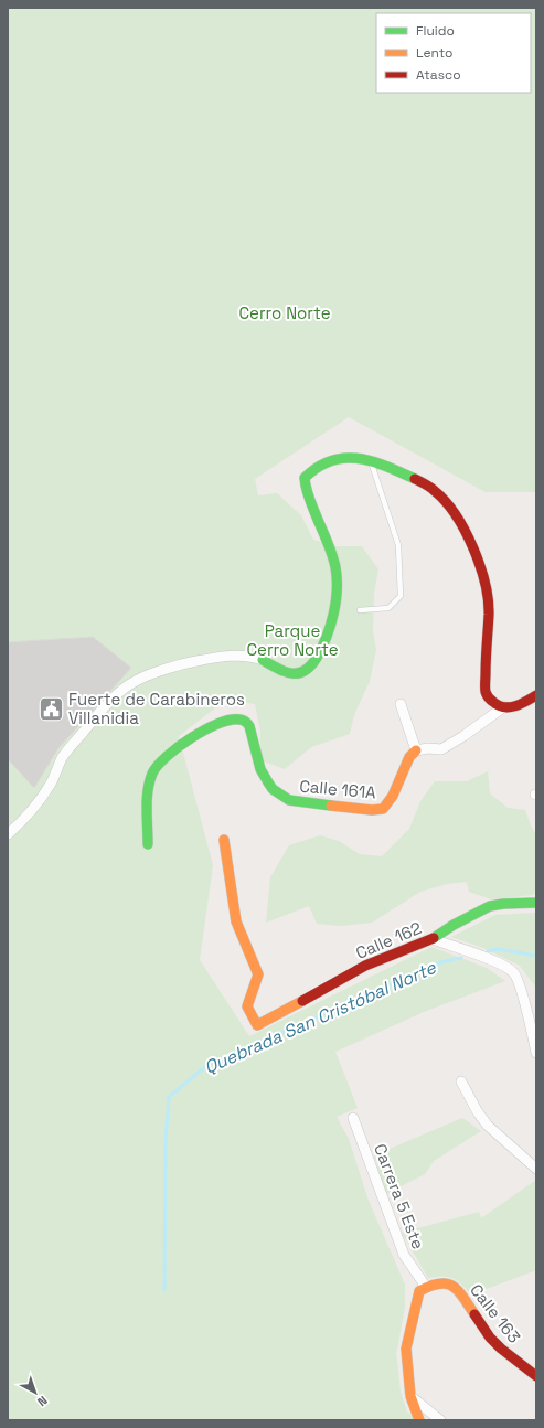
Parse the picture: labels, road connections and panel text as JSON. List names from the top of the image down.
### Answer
{
  "streets": {
    "street": [
      "Calle 161A",
      "Calle 162",
      "Carrera 5 Este",
      "Calle 163"
    ]
  },
  "crossings": [
    ["Carrera 5 Este", "Calle 163"]
  ],
  "water": ["Quebrada San Cristóbal Norte"],
  "parks": ["Cerro Norte", "Parque Cerro Norte"],
  "places": {
    "public building": ["Fuerte de Carabineros Villanidia"]
  },
  "legend": ["Fluido", "Lento", "Atasco"],
  "north": "bottom right"
}
